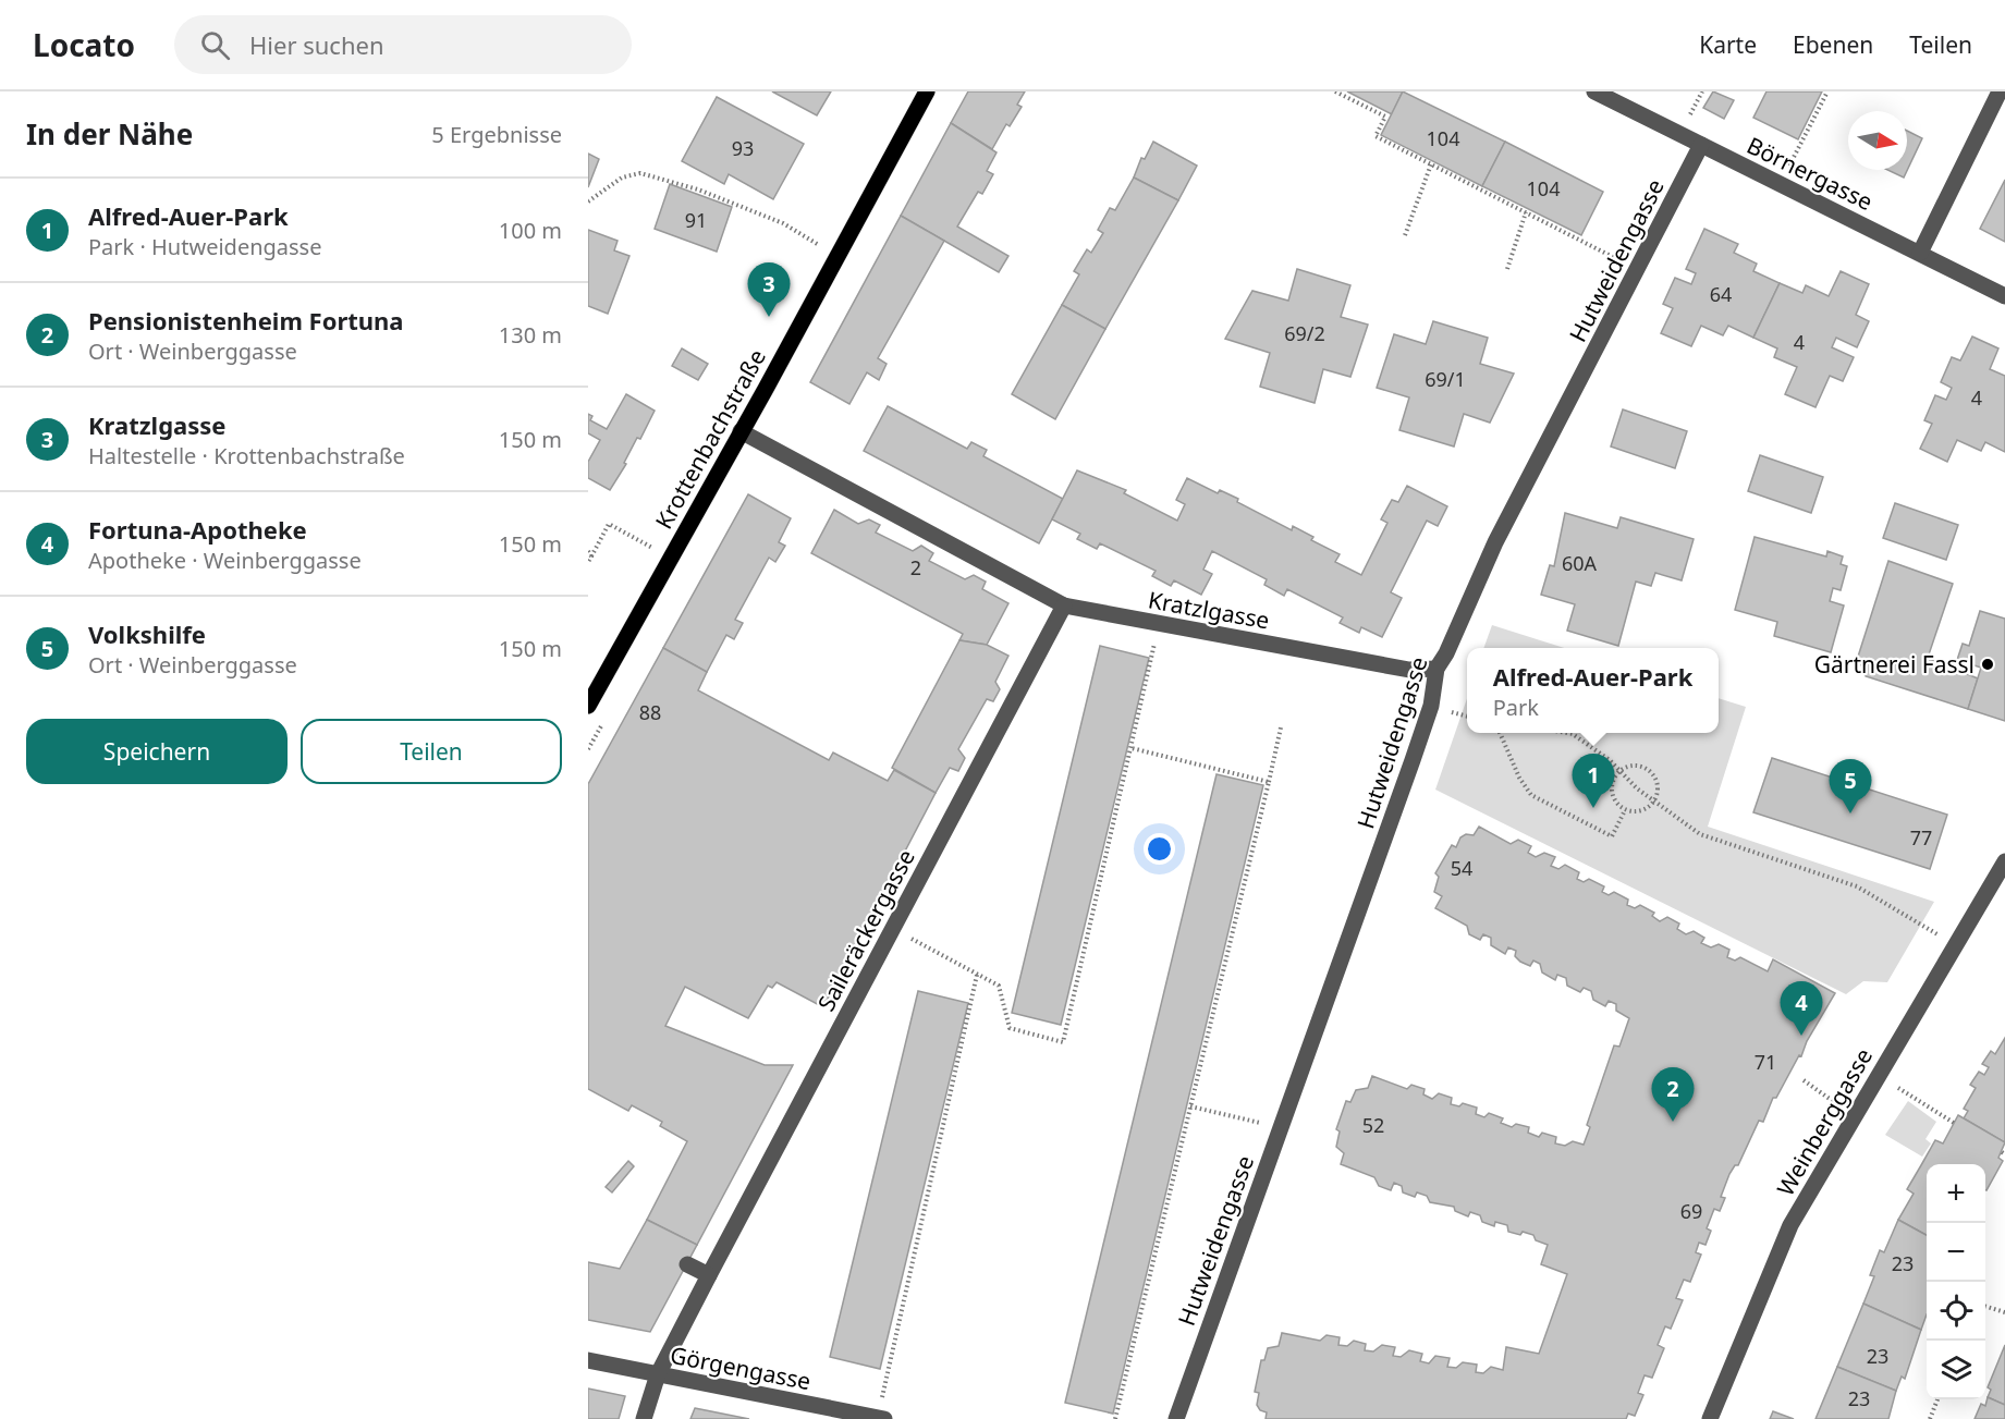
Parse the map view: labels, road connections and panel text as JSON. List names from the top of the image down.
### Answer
{
  "streets": {
    "main road": ["Krottenbachstraße"],
    "street": [
      "Börnergasse",
      "Hutweidengasse",
      "Kratzlgasse",
      "Saileräckergasse",
      "Weinberggasse",
      "Görgengasse"
    ]
  },
  "crossings": [
    ["Börnergasse", "Hutweidengasse"],
    ["Hutweidengasse", "Kratzlgasse"],
    ["Krottenbachstraße", "Kratzlgasse"],
    ["Kratzlgasse", "Saileräckergasse"],
    ["Saileräckergasse", "Görgengasse"]
  ],
  "places": ["Gärtnerei Fassl"],
  "house_numbers": [
    "104",
    "93",
    "104",
    "91",
    "64",
    "69/2",
    "4",
    "69/1",
    "4",
    "60A",
    "2",
    "88",
    "77",
    "54",
    "71",
    "52",
    "69",
    "23",
    "23",
    "23"
  ],
  "north": "right",
  "page": {
    "header": "Locato",
    "search": "Hier suchen",
    "nav": ["Karte", "Ebenen", "Teilen"],
    "heading": ["In der Nähe", "5 Ergebnisse"],
    "list": [
      {
        "mark": "1",
        "name": "Alfred-Auer-Park",
        "note": "Park · Hutweidengasse",
        "value": "100 m"
      },
      {
        "mark": "2",
        "name": "Pensionistenheim Fortuna",
        "note": "Ort · Weinberggasse",
        "value": "130 m"
      },
      {
        "mark": "3",
        "name": "Kratzlgasse",
        "note": "Haltestelle · Krottenbachstraße",
        "value": "150 m"
      },
      {
        "mark": "4",
        "name": "Fortuna-Apotheke",
        "note": "Apotheke · Weinberggasse",
        "value": "150 m"
      },
      {
        "mark": "5",
        "name": "Volkshilfe",
        "note": "Ort · Weinberggasse",
        "value": "150 m"
      }
    ],
    "pins": [
      "3",
      "1",
      "5",
      "4",
      "2"
    ],
    "popup": ["Alfred-Auer-Park", "Park"],
    "buttons": ["Speichern", "Teilen"],
    "map_buttons": ["+", "−"]
  }
}
